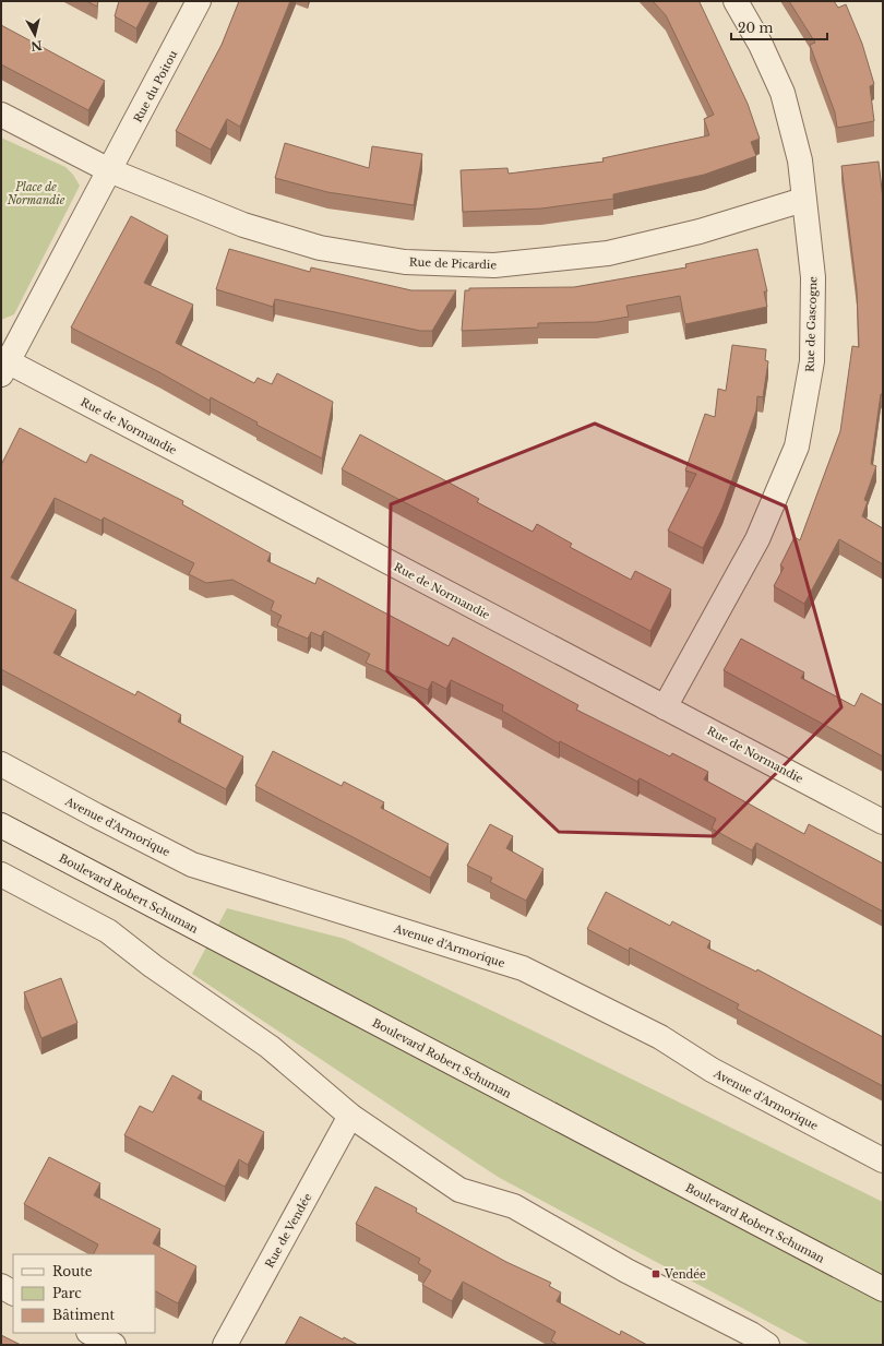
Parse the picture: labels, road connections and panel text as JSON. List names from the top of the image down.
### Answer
{
  "streets": {
    "street": [
      "Rue du Poitou",
      "Rue de Picardie",
      "Rue de Gascogne",
      "Rue de Normandie",
      "Avenue d'Armorique",
      "Boulevard Robert Schuman",
      "Rue de Vendée"
    ]
  },
  "crossings": [
    ["Rue du Poitou", "Rue de Picardie"],
    ["Rue de Picardie", "Rue de Gascogne"],
    ["Rue de Gascogne", "Rue de Normandie"]
  ],
  "parks": ["Place de Normandie"],
  "places": {
    "transit": ["Vendée"]
  },
  "legend": ["Route", "Parc", "Bâtiment"],
  "scale_bar": "20 m",
  "north": "bottom"
}
